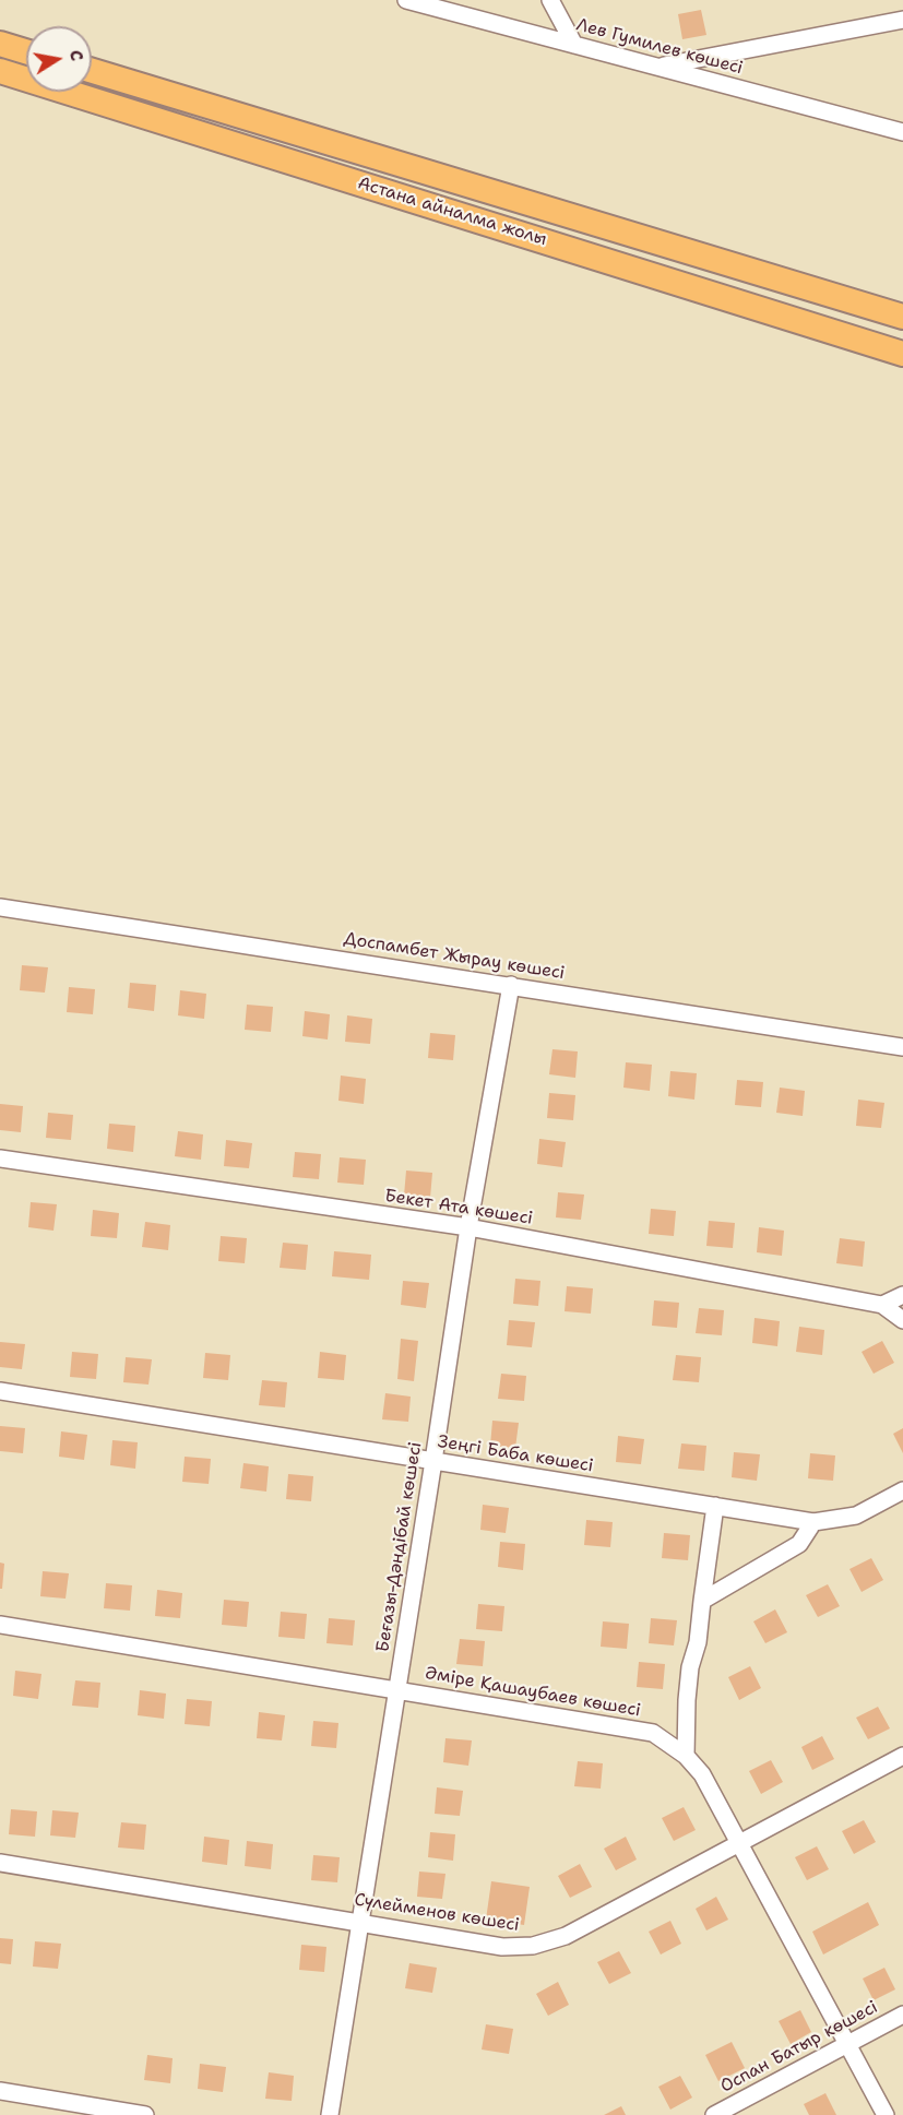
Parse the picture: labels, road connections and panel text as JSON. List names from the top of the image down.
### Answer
{
  "streets": {
    "highway": ["Астана айналма жолы"],
    "street": [
      "Лев Гумилев көшесі",
      "Доспамбет Жырау көшесі",
      "Бекет Ата көшесі",
      "Зеңгі Баба көшесі",
      "Беғазы-Дәндібай көшесі",
      "Әміре Қашаубаев көшесі",
      "Сүлейменов көшесі",
      "Оспан Батыр көшесі"
    ]
  },
  "crossings": [
    ["Доспамбет Жырау көшесі", "Беғазы-Дәндібай көшесі"],
    ["Бекет Ата көшесі", "Беғазы-Дәндібай көшесі"],
    ["Зеңгі Баба көшесі", "Беғазы-Дәндібай көшесі"],
    ["Беғазы-Дәндібай көшесі", "Әміре Қашаубаев көшесі"],
    ["Беғазы-Дәндібай көшесі", "Сүлейменов көшесі"],
    ["Әміре Қашаубаев көшесі", "Сүлейменов көшесі"],
    ["Әміре Қашаубаев көшесі", "Оспан Батыр көшесі"]
  ],
  "north": "right"
}
